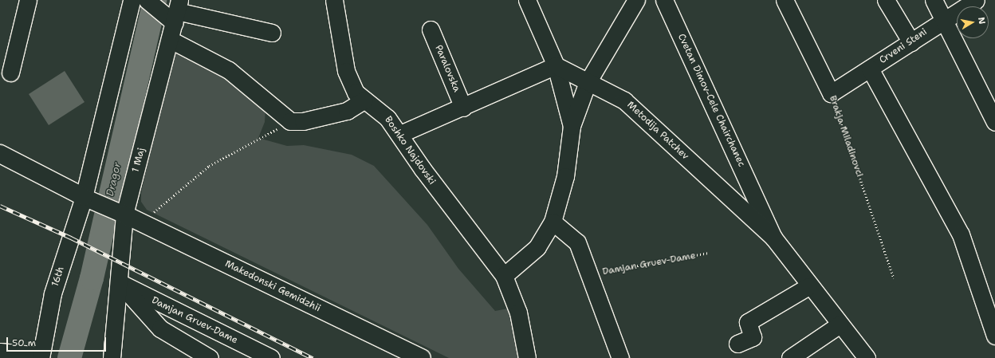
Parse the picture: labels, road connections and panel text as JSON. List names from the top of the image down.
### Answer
{
  "streets": {
    "main road": ["Makedonski Gemidzhii"],
    "street": [
      "Crveni Steni",
      "Paralovska",
      "Cvetan Dimov-Cele Chairchanec",
      "Metodija Patchev",
      "Brakja Miladinovci",
      "Boshko Najdovski",
      "1 Maj",
      "Damjan Gruev-Dame",
      "16th"
    ]
  },
  "crossings": [
    ["Crveni Steni", "Brakja Miladinovci"],
    ["Cvetan Dimov-Cele Chairchanec", "Metodija Patchev"],
    ["1 Maj", "Damjan Gruev-Dame"],
    ["1 Maj", "Makedonski Gemidzhii"]
  ],
  "water": ["Dragor"],
  "scale_bar": "50 m",
  "north": "right"
}
